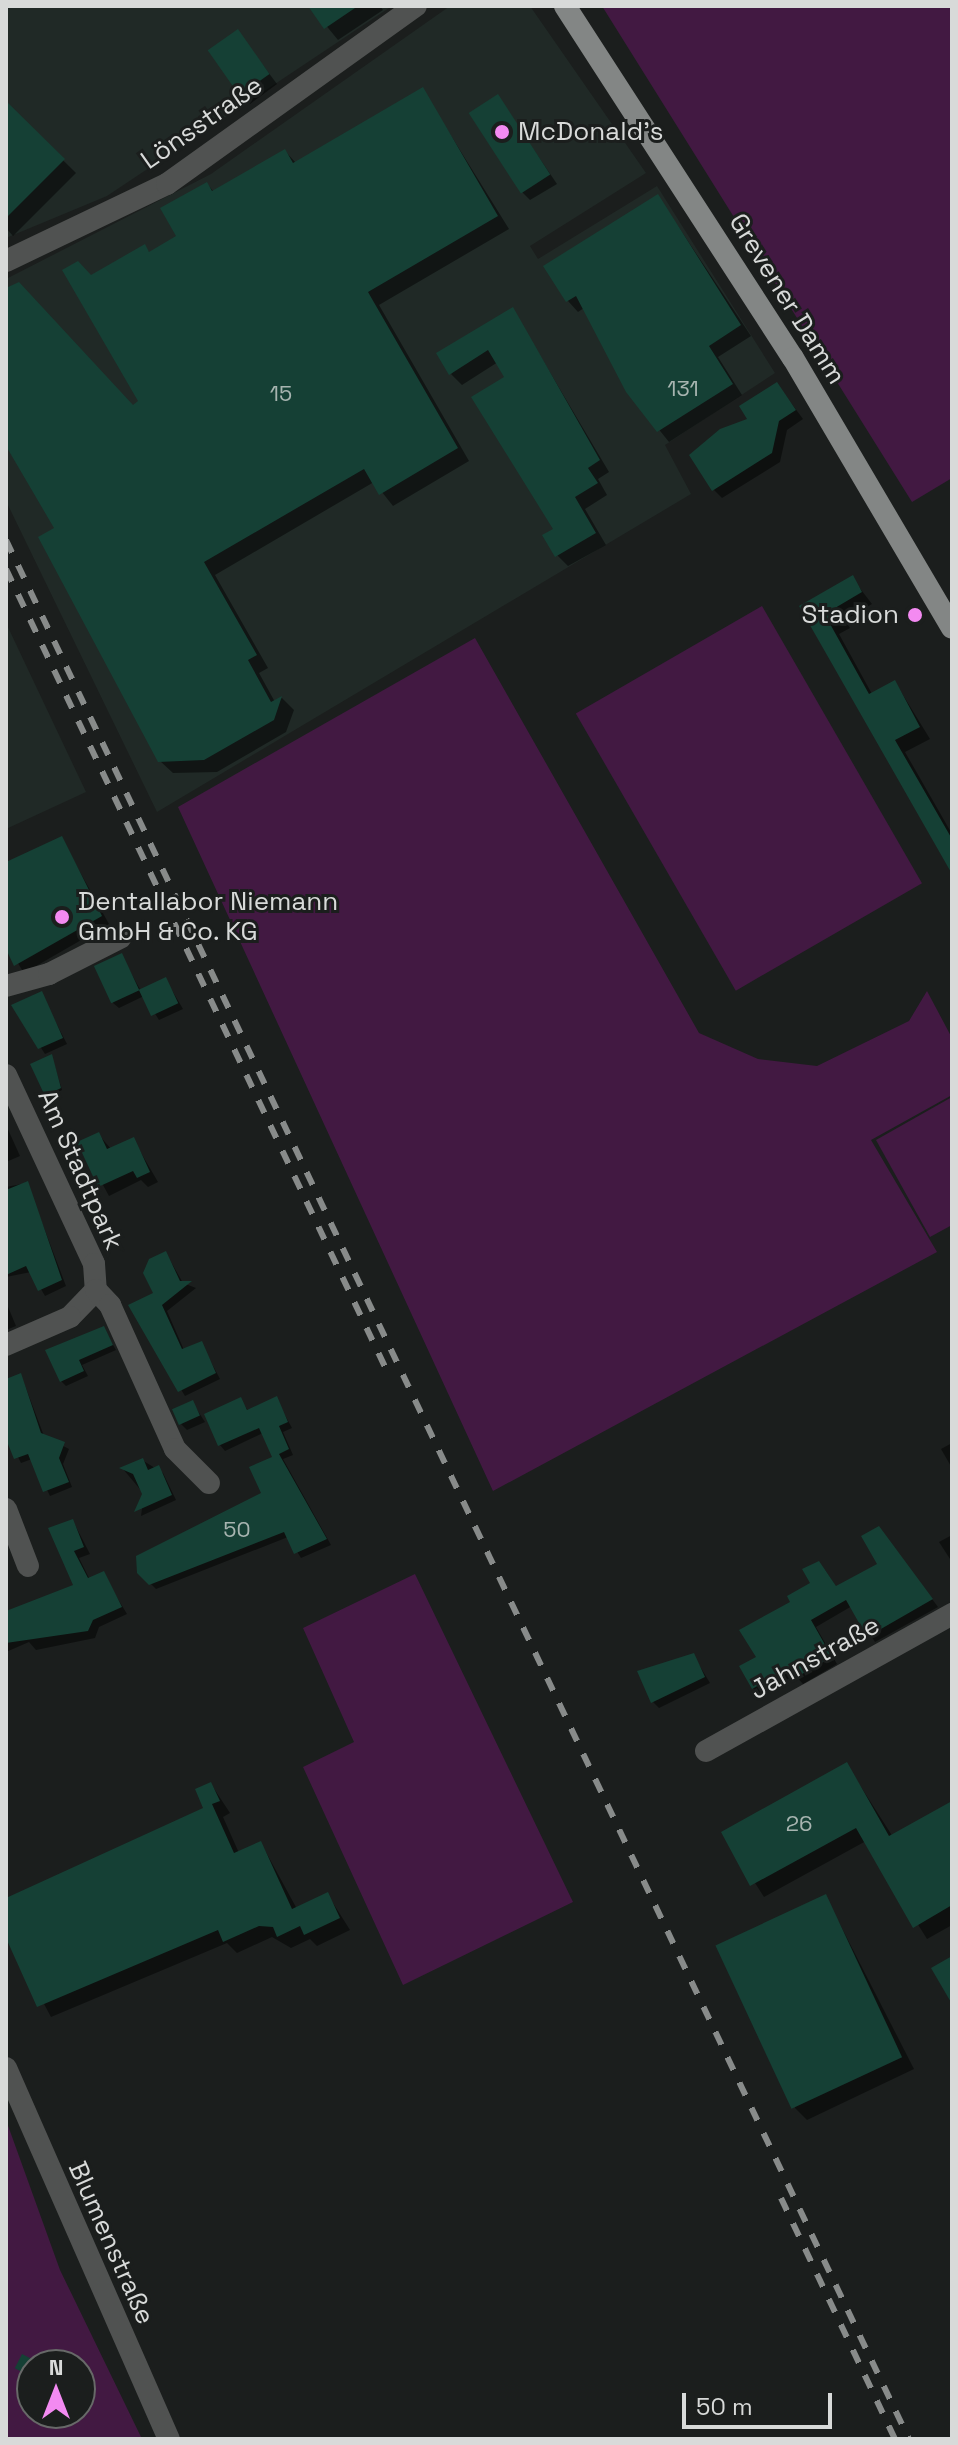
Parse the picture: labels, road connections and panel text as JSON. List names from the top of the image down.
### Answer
{
  "streets": {
    "main road": ["Grevener Damm"],
    "street": [
      "Lönsstraße",
      "Am Stadtpark",
      "Jahnstraße",
      "Blumenstraße"
    ]
  },
  "places": ["McDonald's", "Stadion", "Dentallabor Niemann GmbH & Co. KG"],
  "house_numbers": [
    "131",
    "15",
    "50",
    "26"
  ],
  "scale_bar": "50 m",
  "north": "top"
}
